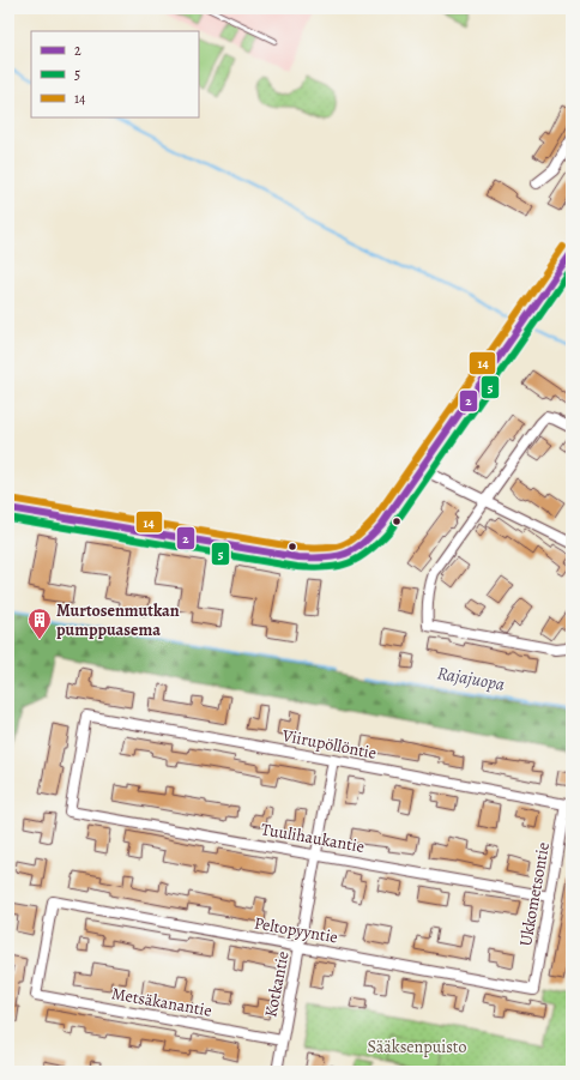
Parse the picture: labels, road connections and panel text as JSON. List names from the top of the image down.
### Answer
{
  "streets": {
    "street": [
      "Viirupöllöntie",
      "Tuulihaukantie",
      "Ukkometsontie",
      "Peltopyyntie",
      "Kotkantie",
      "Metsäkanantie"
    ]
  },
  "crossings": [
    ["Viirupöllöntie", "Tuulihaukantie"],
    ["Viirupöllöntie", "Ukkometsontie"],
    ["Viirupöllöntie", "Kotkantie"],
    ["Tuulihaukantie", "Ukkometsontie"],
    ["Tuulihaukantie", "Kotkantie"],
    ["Ukkometsontie", "Peltopyyntie"],
    ["Peltopyyntie", "Kotkantie"],
    ["Peltopyyntie", "Metsäkanantie"],
    ["Kotkantie", "Metsäkanantie"]
  ],
  "water": ["Rajajuopa"],
  "parks": ["Sääksenpuisto"],
  "places": {
    "building": ["Murtosenmutkan pumppuasema"]
  },
  "lines": ["transit line 14", "transit line 2", "transit line 5"],
  "legend": ["2", "5", "14"]
}
